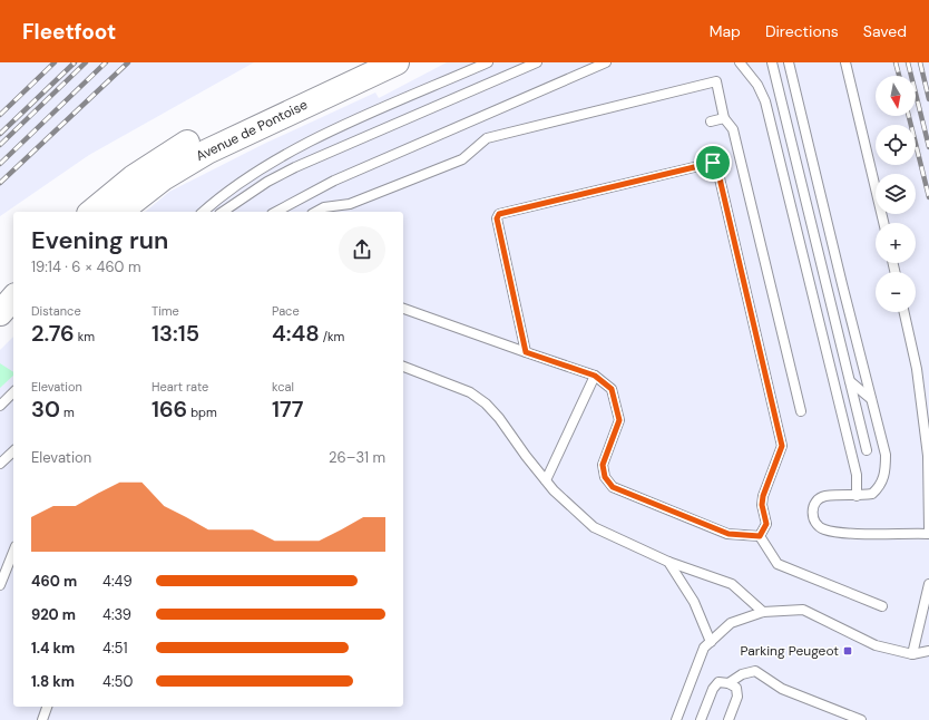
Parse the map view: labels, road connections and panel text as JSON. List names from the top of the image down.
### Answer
{
  "streets": {
    "main road": ["Avenue de Pontoise"]
  },
  "places": {
    "transit": ["Parking Peugeot"]
  },
  "north": "bottom",
  "page": {
    "header": "Fleetfoot",
    "nav": ["Map", "Directions", "Saved"],
    "map_buttons": ["+", "−"],
    "heading": ["Evening run", "19:14 · 6 × 460 m"],
    "stats": [
      ["Distance", "2.76 km"],
      ["Time", "13:15"],
      ["Pace", "4:48 /km"],
      ["Elevation", "30 m"],
      ["Heart rate", "166 bpm"],
      ["kcal", "177"]
    ],
    "chart": ["Elevation", "26–31 m"],
    "list": [
      {
        "name": "460 m",
        "note": "4:49"
      },
      {
        "name": "920 m",
        "note": "4:39"
      },
      {
        "name": "1.4 km",
        "note": "4:51"
      },
      {
        "name": "1.8 km",
        "note": "4:50"
      }
    ]
  }
}
